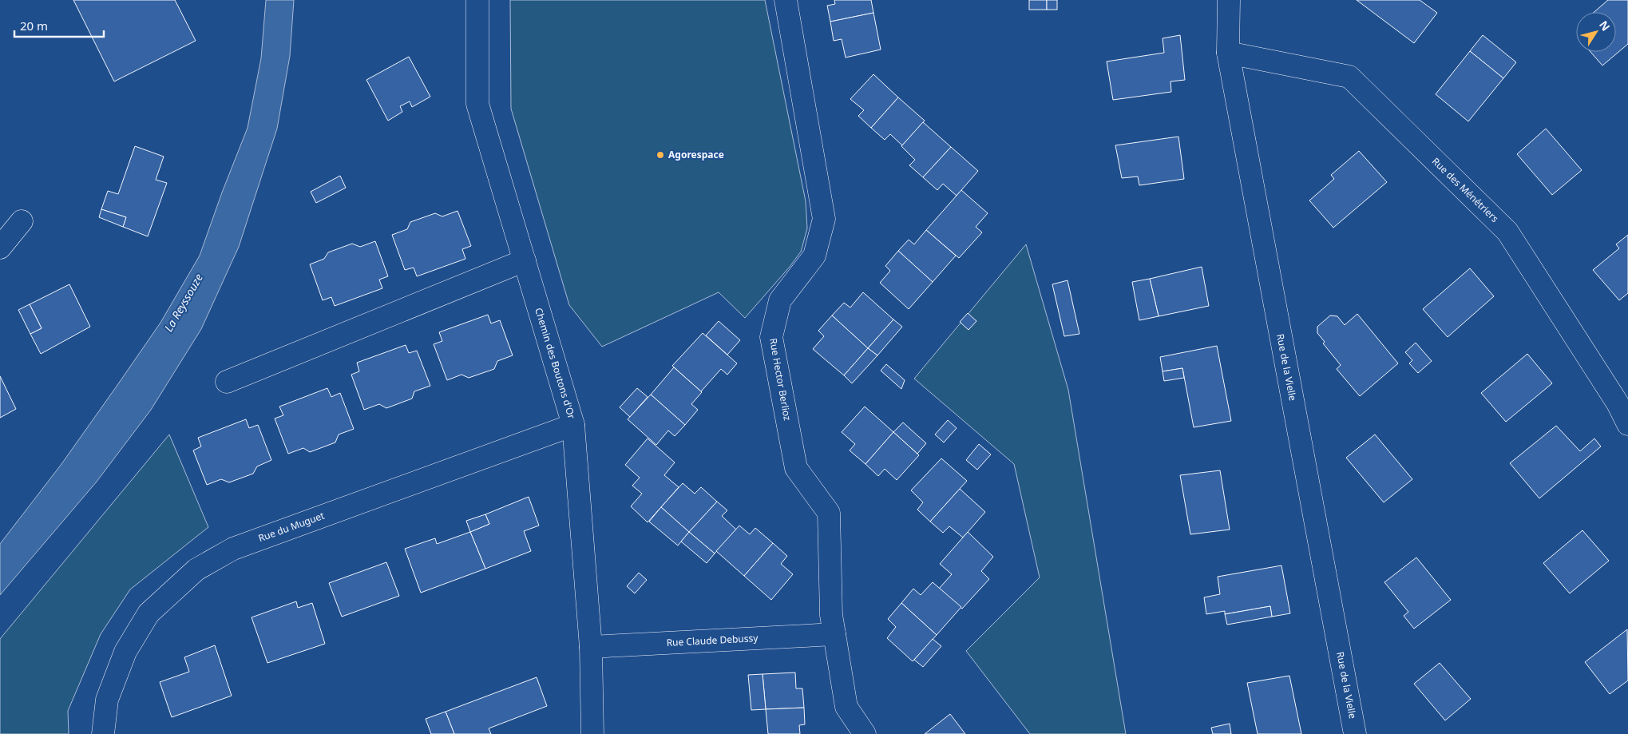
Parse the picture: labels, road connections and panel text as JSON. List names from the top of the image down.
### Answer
{
  "streets": {
    "street": [
      "Rue des Ménétriers",
      "Chemin des Boutons d'Or",
      "Rue de la Vielle",
      "Rue Hector Berlioz",
      "Rue du Muguet",
      "Rue Claude Debussy"
    ]
  },
  "crossings": [
    ["Rue des Ménétriers", "Rue de la Vielle"],
    ["Chemin des Boutons d'Or", "Rue du Muguet"],
    ["Chemin des Boutons d'Or", "Rue Claude Debussy"],
    ["Rue Hector Berlioz", "Rue Claude Debussy"]
  ],
  "water": ["La Reyssouze"],
  "places": ["Agorespace"],
  "scale_bar": "20 m",
  "north": "top right"
}
